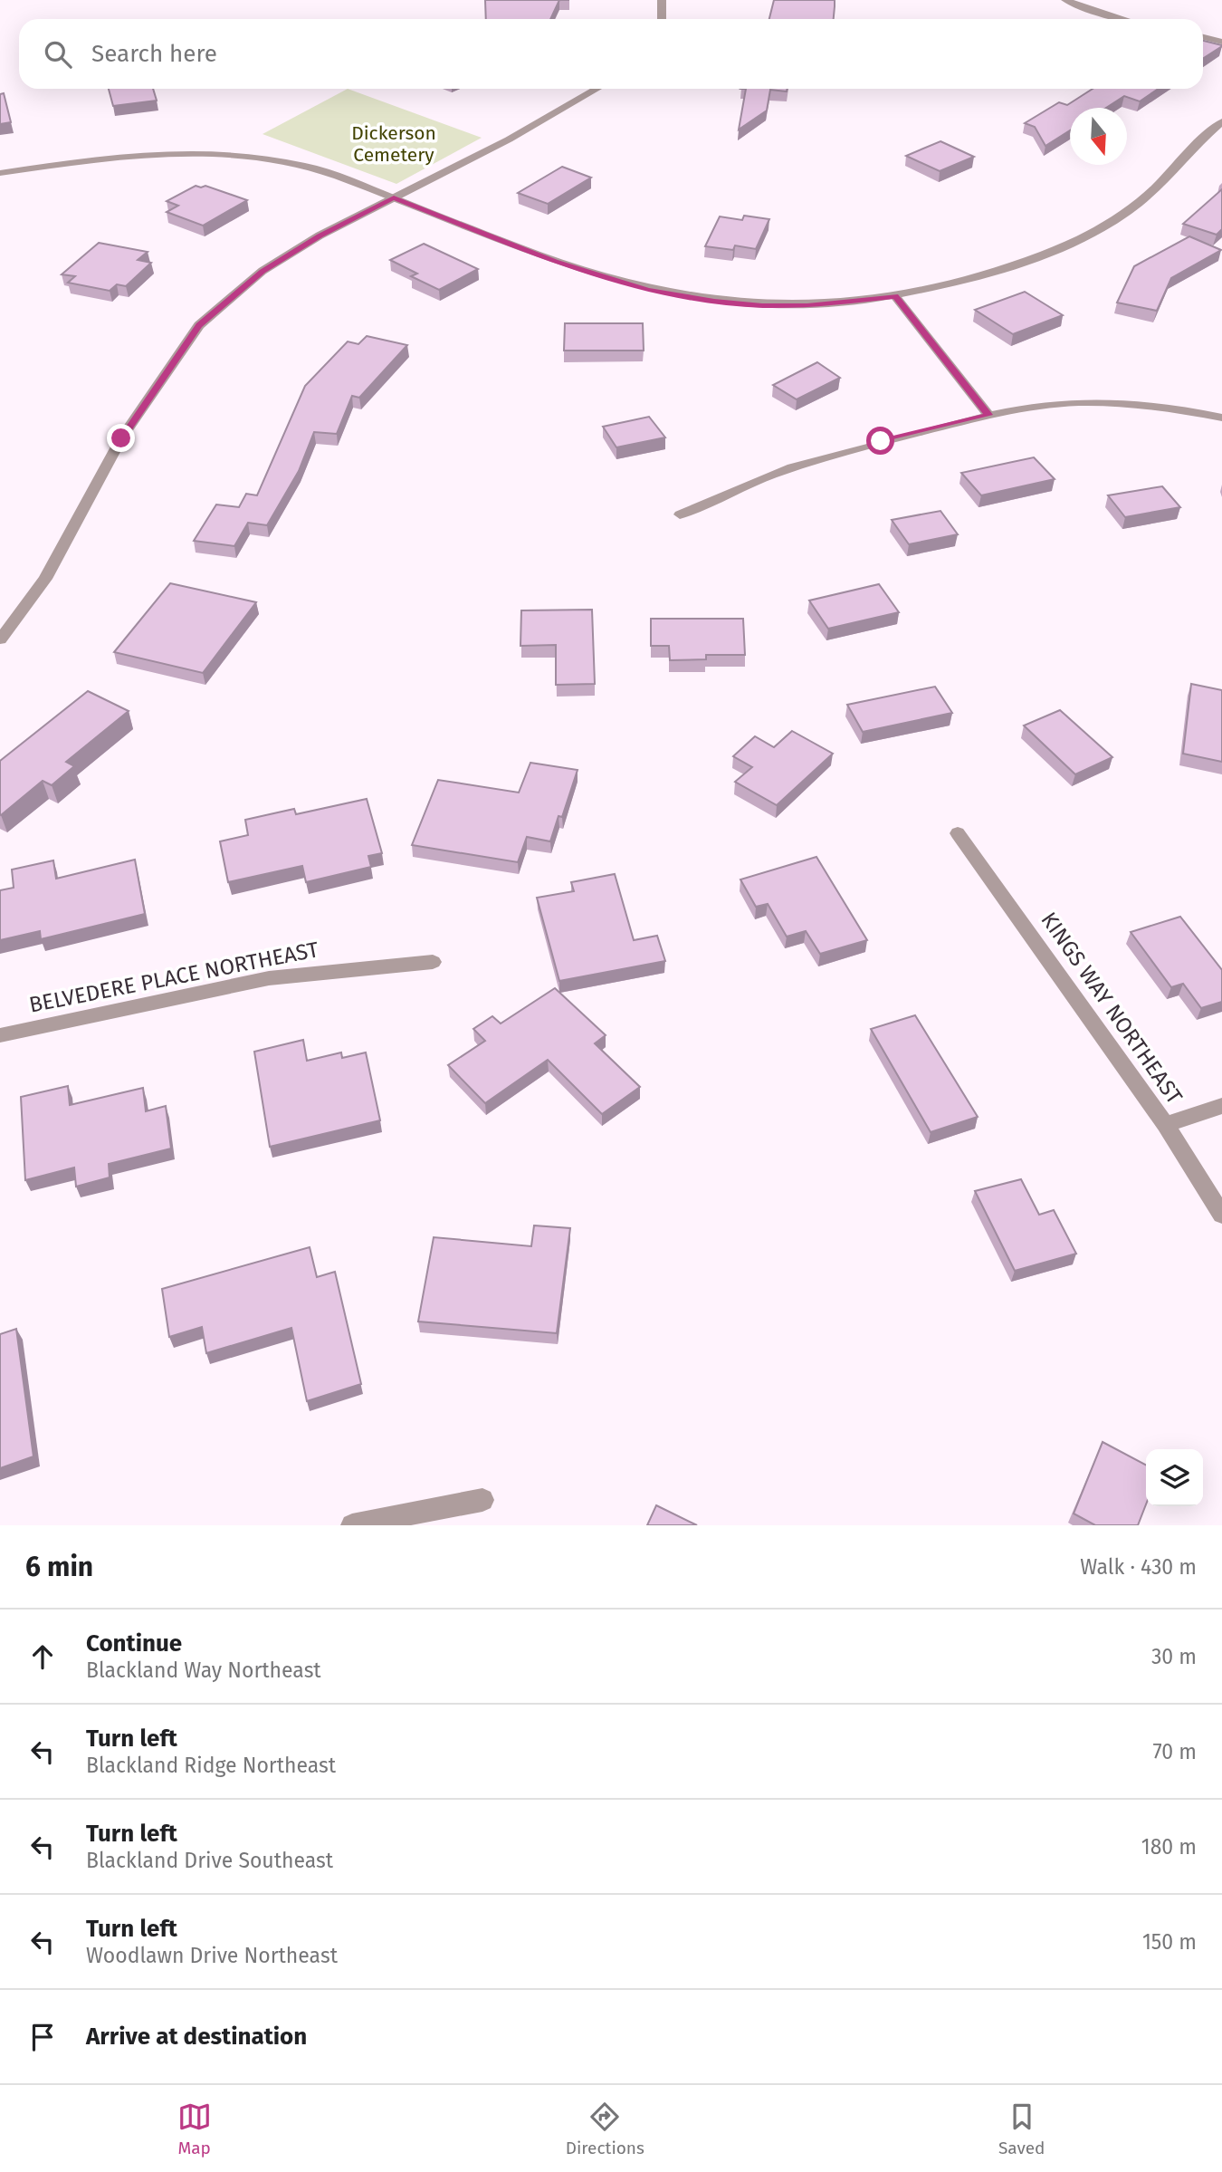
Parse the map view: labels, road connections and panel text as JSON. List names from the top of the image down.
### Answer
{
  "streets": {
    "street": ["BELVEDERE PLACE NORTHEAST", "KINGS WAY NORTHEAST"]
  },
  "parks": ["Dickerson Cemetery"],
  "north": "bottom",
  "page": {
    "search": "Search here",
    "heading": ["6 min", "Walk · 430 m"],
    "list": [
      ["Continue", "Blackland Way Northeast", "30 m"],
      ["Turn left", "Blackland Ridge Northeast", "70 m"],
      ["Turn left", "Blackland Drive Southeast", "180 m"],
      ["Turn left", "Woodlawn Drive Northeast", "150 m"],
      "Arrive at destination"
    ],
    "nav": ["Map", "Directions", "Saved"]
  }
}
